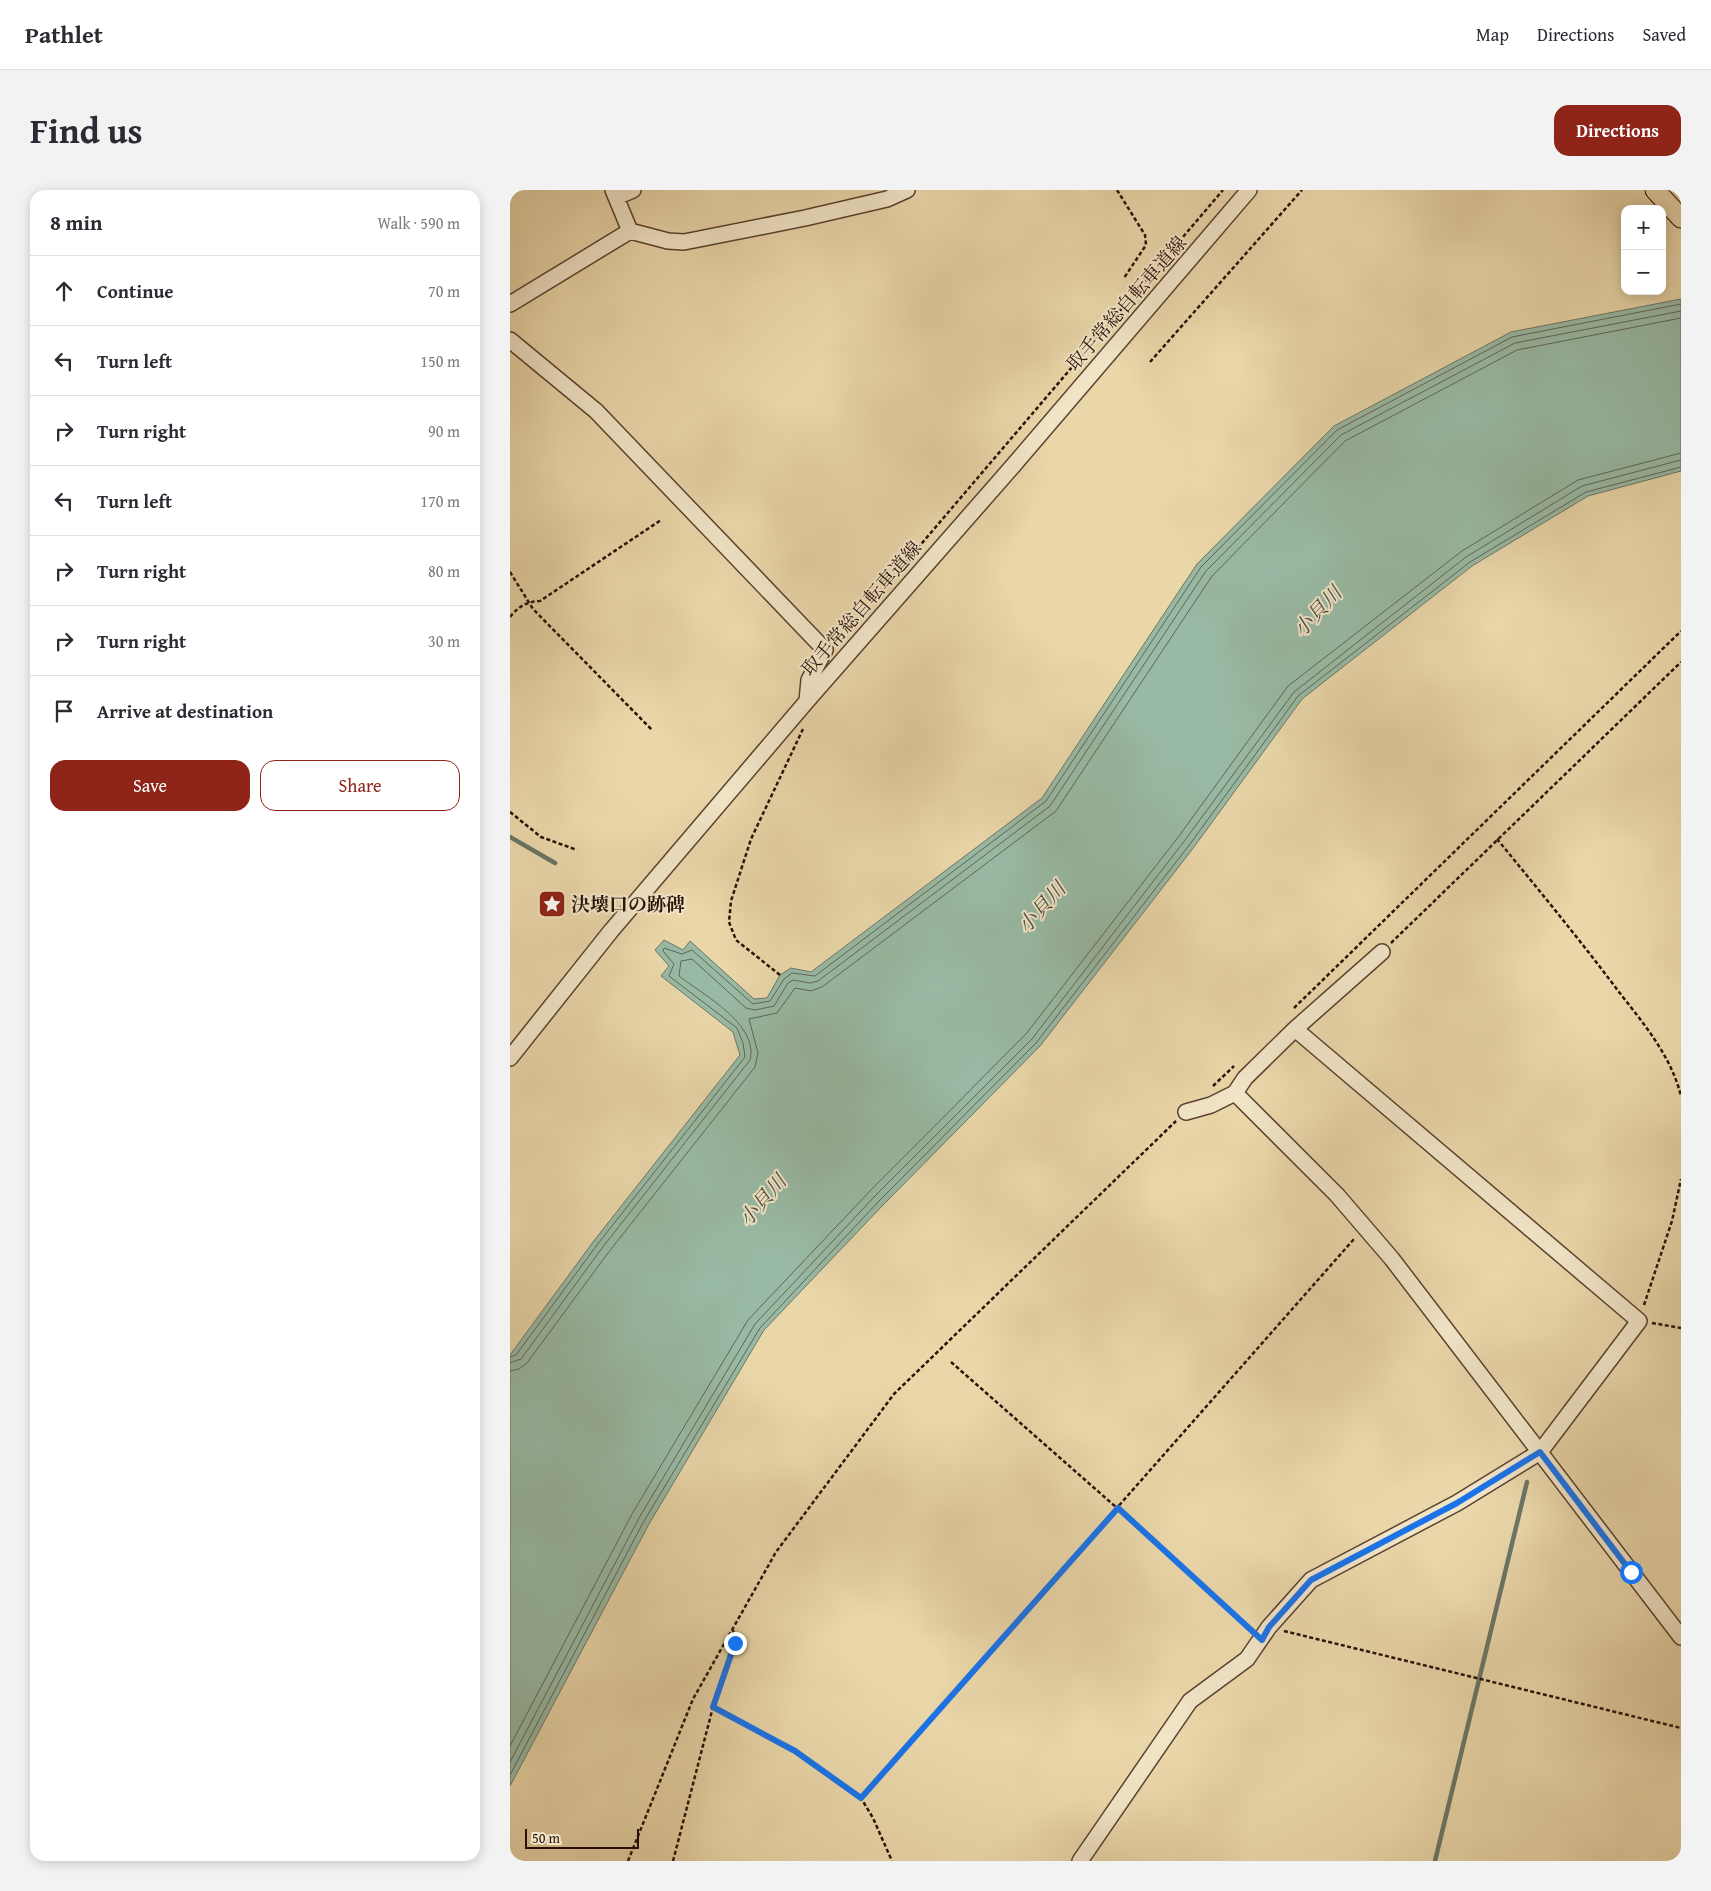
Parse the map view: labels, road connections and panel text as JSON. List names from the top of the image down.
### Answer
{
  "streets": {
    "street": ["取手常総自転車道線"]
  },
  "water": ["小貝川"],
  "places": {
    "place": ["決壊口の跡碑"]
  },
  "scale_bar": "50 m",
  "page": {
    "header": "Pathlet",
    "nav": ["Map", "Directions", "Saved"],
    "title": "Find us",
    "buttons": [
      "Directions",
      ["Save", "Share"]
    ],
    "heading": ["8 min", "Walk · 590 m"],
    "map_buttons": ["+", "−"],
    "list": [
      ["Continue", "70 m"],
      ["Turn left", "150 m"],
      ["Turn right", "90 m"],
      ["Turn left", "170 m"],
      ["Turn right", "80 m"],
      ["Turn right", "30 m"],
      "Arrive at destination"
    ],
    "scale": "50 m"
  }
}
